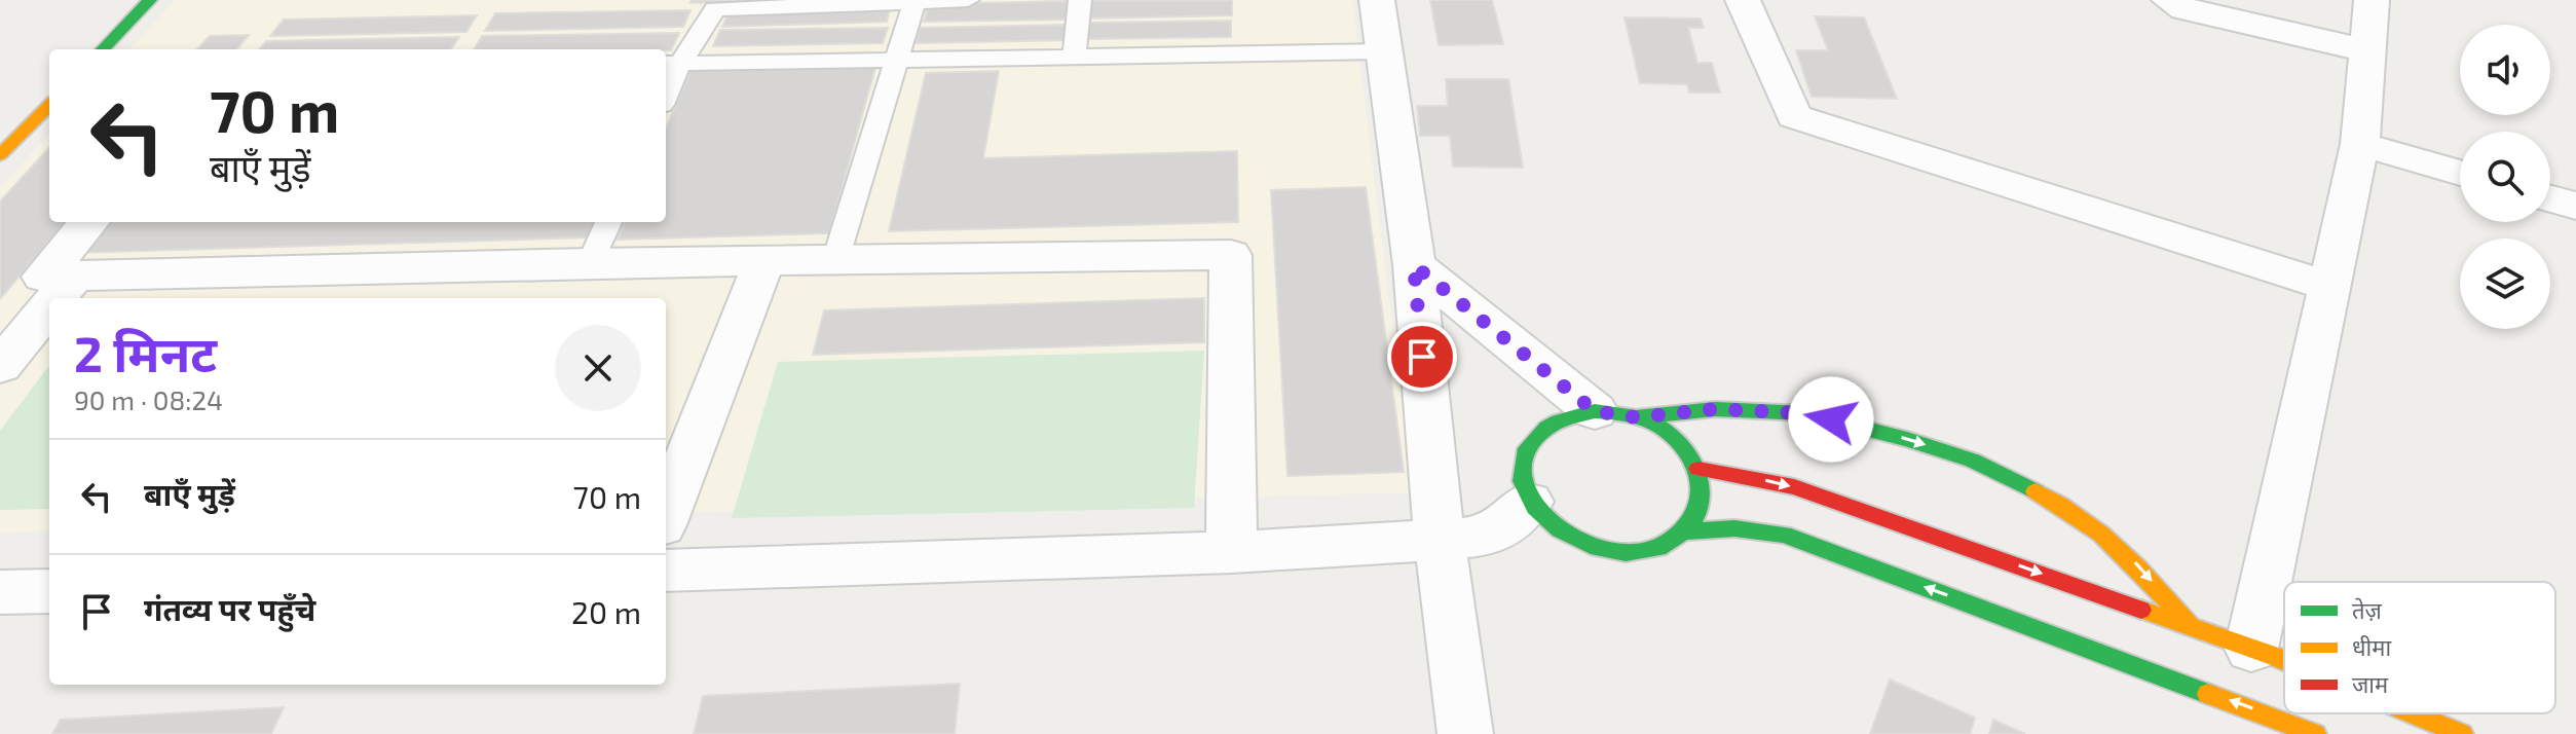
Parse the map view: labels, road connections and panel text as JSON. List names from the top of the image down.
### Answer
{
  "legend": ["तेज़", "धीमा", "जाम"],
  "page": {
    "turn": ["70 m", "बाएँ मुड़ें"],
    "heading": ["2 मिनट", "90 m · 08:24"],
    "list": [
      {
        "name": "बाएँ मुड़ें",
        "value": "70 m"
      },
      {
        "name": "गंतव्य पर पहुँचे",
        "value": "20 m"
      }
    ]
  }
}
